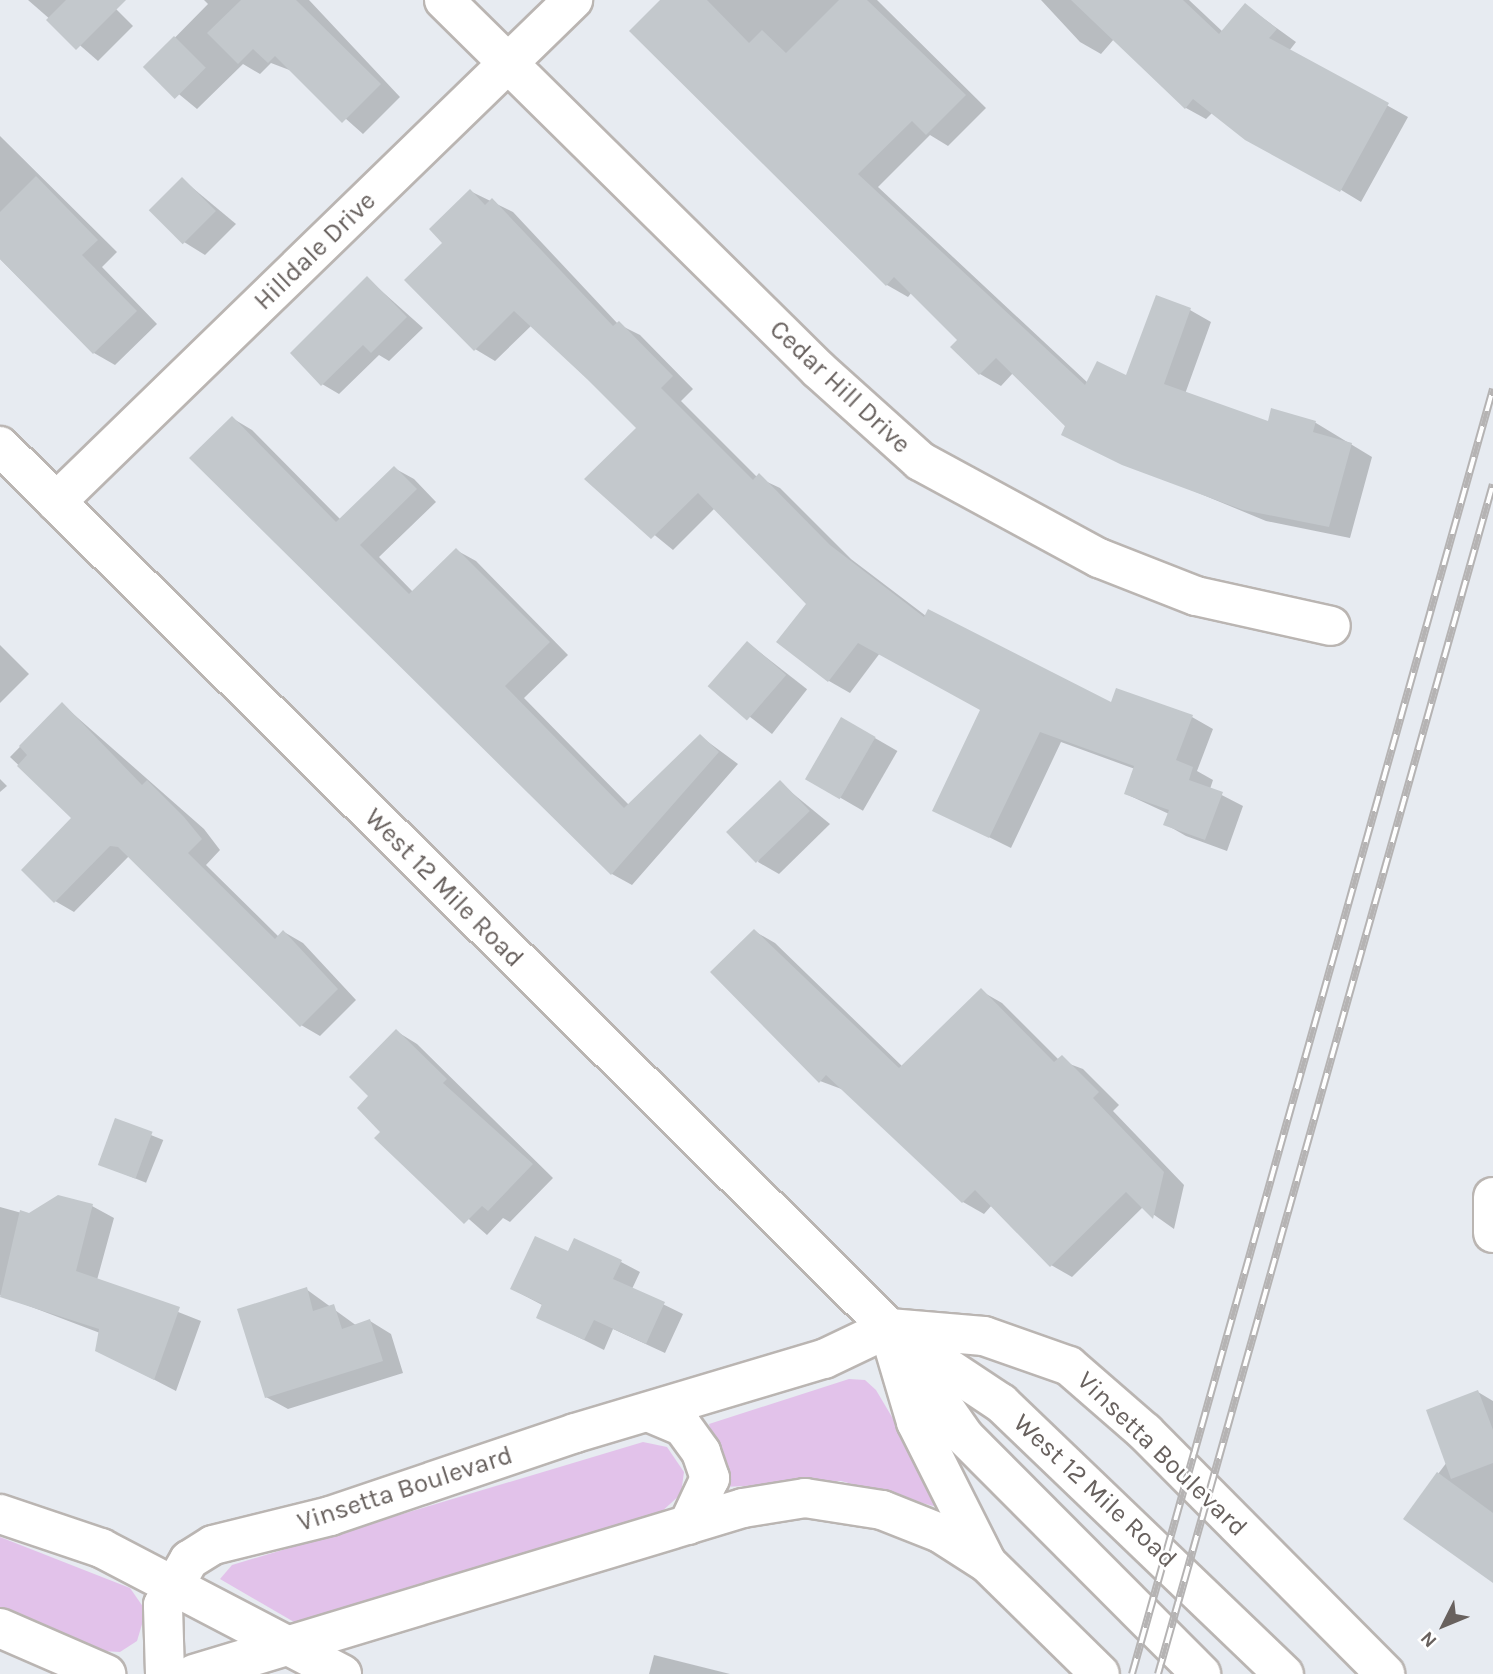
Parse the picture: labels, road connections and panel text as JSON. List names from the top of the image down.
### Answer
{
  "streets": {
    "street": [
      "Hilldale Drive",
      "Cedar Hill Drive",
      "West 12 Mile Road",
      "Vinsetta Boulevard"
    ]
  },
  "crossings": [
    ["Hilldale Drive", "Cedar Hill Drive"],
    ["Hilldale Drive", "West 12 Mile Road"],
    ["West 12 Mile Road", "Vinsetta Boulevard"]
  ],
  "north": "bottom left"
}
